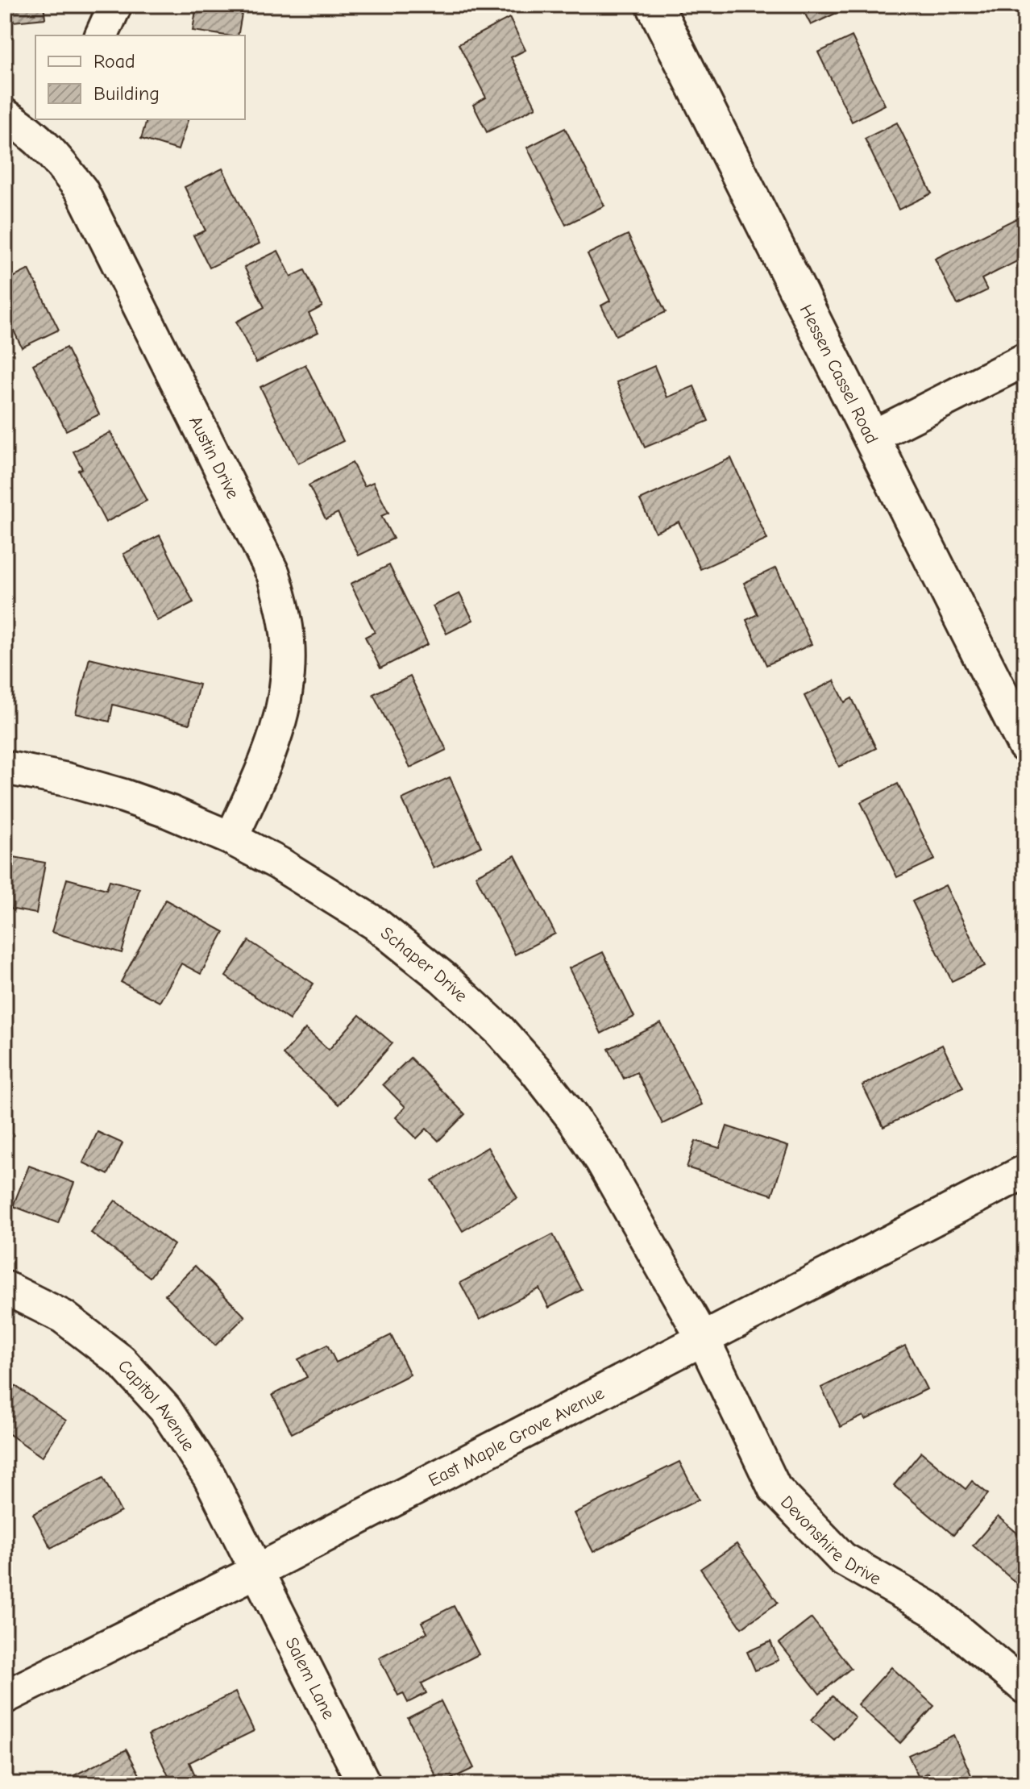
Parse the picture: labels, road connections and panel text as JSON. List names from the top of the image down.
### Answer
{
  "streets": {
    "main road": ["Hessen Cassel Road"],
    "street": [
      "Austin Drive",
      "Schaper Drive",
      "Capitol Avenue",
      "East Maple Grove Avenue",
      "Devonshire Drive",
      "Salem Lane"
    ]
  },
  "crossings": [
    ["Austin Drive", "Schaper Drive"],
    ["Schaper Drive", "East Maple Grove Avenue"],
    ["Schaper Drive", "Devonshire Drive"],
    ["Capitol Avenue", "East Maple Grove Avenue"],
    ["Capitol Avenue", "Salem Lane"],
    ["East Maple Grove Avenue", "Devonshire Drive"],
    ["East Maple Grove Avenue", "Salem Lane"]
  ],
  "legend": ["Road", "Building"]
}
